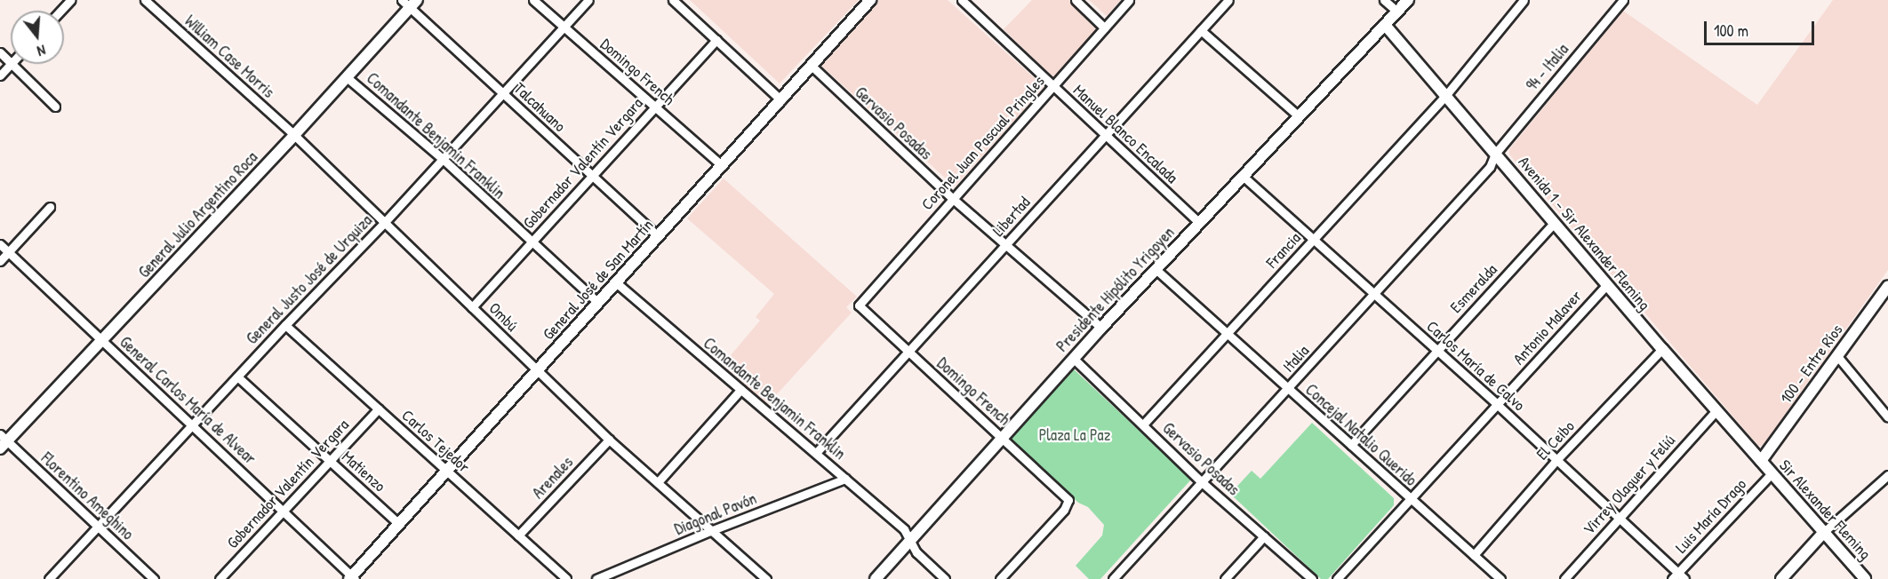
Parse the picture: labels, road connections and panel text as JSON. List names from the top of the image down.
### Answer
{
  "streets": {
    "street": [
      "William Case Morris",
      "94 - Italia",
      "Domingo French",
      "Talcahuano",
      "Gervasio Posadas",
      "Manuel Blanco Encalada",
      "Comandante Benjamin Franklin",
      "Coronel Juan Pascual Pringles",
      "Gobernador Valentín Vergara",
      "General Julio Argentino Roca",
      "Libertad",
      "Avenida 1 - Sir Alexander Fleming",
      "Francia",
      "General Justo José de Urquiza",
      "General José de San Martín",
      "Esmeralda",
      "Presidente Hipólito Yrigoyen",
      "Ombú",
      "Antonio Malaver",
      "Italia",
      "100 - Entre Ríos",
      "Carlos María de Calvo",
      "General Carlos María de Alvear",
      "Concejal Natalio Querido",
      "El Ceibo",
      "Carlos Tejedor",
      "Matienzo",
      "Arenales",
      "Virrey Olaguer y Feliú",
      "Florentino Ameghino",
      "Sir Alexander Fleming",
      "Diagonal Pavón",
      "Luis María Drago"
    ]
  },
  "crossings": [
    ["William Case Morris", "General Julio Argentino Roca"],
    ["William Case Morris", "Ombú"],
    ["94 - Italia", "Avenida 1 - Sir Alexander Fleming"],
    ["94 - Italia", "Italia"],
    ["Domingo French", "Coronel Juan Pascual Pringles"],
    ["Domingo French", "Gobernador Valentín Vergara"],
    ["Domingo French", "Libertad"],
    ["Domingo French", "General Justo José de Urquiza"],
    ["Domingo French", "General José de San Martín"],
    ["Domingo French", "Presidente Hipólito Yrigoyen"],
    ["Talcahuano", "Gobernador Valentín Vergara"],
    ["Talcahuano", "General Julio Argentino Roca"],
    ["Talcahuano", "General Justo José de Urquiza"],
    ["Talcahuano", "General José de San Martín"],
    ["Gervasio Posadas", "Coronel Juan Pascual Pringles"],
    ["Gervasio Posadas", "Libertad"],
    ["Gervasio Posadas", "Francia"],
    ["Gervasio Posadas", "General José de San Martín"],
    ["Gervasio Posadas", "Presidente Hipólito Yrigoyen"],
    ["Gervasio Posadas", "Italia"],
    ["Manuel Blanco Encalada", "Coronel Juan Pascual Pringles"],
    ["Manuel Blanco Encalada", "Libertad"],
    ["Manuel Blanco Encalada", "Presidente Hipólito Yrigoyen"],
    ["Comandante Benjamin Franklin", "Gobernador Valentín Vergara"],
    ["Comandante Benjamin Franklin", "General Julio Argentino Roca"],
    ["Comandante Benjamin Franklin", "Libertad"],
    ["Comandante Benjamin Franklin", "General Justo José de Urquiza"],
    ["Comandante Benjamin Franklin", "General José de San Martín"],
    ["Comandante Benjamin Franklin", "Presidente Hipólito Yrigoyen"],
    ["Comandante Benjamin Franklin", "Diagonal Pavón"],
    ["Gobernador Valentín Vergara", "Ombú"],
    ["Gobernador Valentín Vergara", "General Carlos María de Alvear"],
    ["Gobernador Valentín Vergara", "Carlos Tejedor"],
    ["Gobernador Valentín Vergara", "Matienzo"],
    ["General Julio Argentino Roca", "Ombú"],
    ["General Julio Argentino Roca", "General Carlos María de Alvear"],
    ["General Julio Argentino Roca", "Florentino Ameghino"],
    ["Avenida 1 - Sir Alexander Fleming", "Francia"],
    ["Avenida 1 - Sir Alexander Fleming", "Esmeralda"],
    ["Avenida 1 - Sir Alexander Fleming", "Presidente Hipólito Yrigoyen"],
    ["Avenida 1 - Sir Alexander Fleming", "Antonio Malaver"],
    ["Avenida 1 - Sir Alexander Fleming", "Italia"],
    ["Avenida 1 - Sir Alexander Fleming", "100 - Entre Ríos"],
    ["Avenida 1 - Sir Alexander Fleming", "El Ceibo"],
    ["Avenida 1 - Sir Alexander Fleming", "Virrey Olaguer y Feliú"],
    ["Avenida 1 - Sir Alexander Fleming", "Sir Alexander Fleming"],
    ["Francia", "Carlos María de Calvo"],
    ["Francia", "Concejal Natalio Querido"],
    ["General Justo José de Urquiza", "Ombú"],
    ["General Justo José de Urquiza", "General Carlos María de Alvear"],
    ["General Justo José de Urquiza", "Carlos Tejedor"],
    ["General Justo José de Urquiza", "Matienzo"],
    ["General Justo José de Urquiza", "Florentino Ameghino"],
    ["General José de San Martín", "Ombú"],
    ["General José de San Martín", "General Carlos María de Alvear"],
    ["General José de San Martín", "Carlos Tejedor"],
    ["General José de San Martín", "Matienzo"],
    ["Esmeralda", "Carlos María de Calvo"],
    ["Esmeralda", "Concejal Natalio Querido"],
    ["Presidente Hipólito Yrigoyen", "Carlos María de Calvo"],
    ["Presidente Hipólito Yrigoyen", "Concejal Natalio Querido"],
    ["Ombú", "Arenales"],
    ["Ombú", "Diagonal Pavón"],
    ["Antonio Malaver", "Carlos María de Calvo"],
    ["Antonio Malaver", "Concejal Natalio Querido"],
    ["Italia", "Carlos María de Calvo"],
    ["Italia", "Concejal Natalio Querido"],
    ["100 - Entre Ríos", "Sir Alexander Fleming"],
    ["Carlos María de Calvo", "El Ceibo"],
    ["Carlos María de Calvo", "Virrey Olaguer y Feliú"],
    ["Carlos María de Calvo", "Luis María Drago"],
    ["Concejal Natalio Querido", "El Ceibo"],
    ["Carlos Tejedor", "Arenales"],
    ["Sir Alexander Fleming", "Luis María Drago"]
  ],
  "parks": ["Plaza La Paz"],
  "scale_bar": "100 m",
  "north": "bottom"
}
